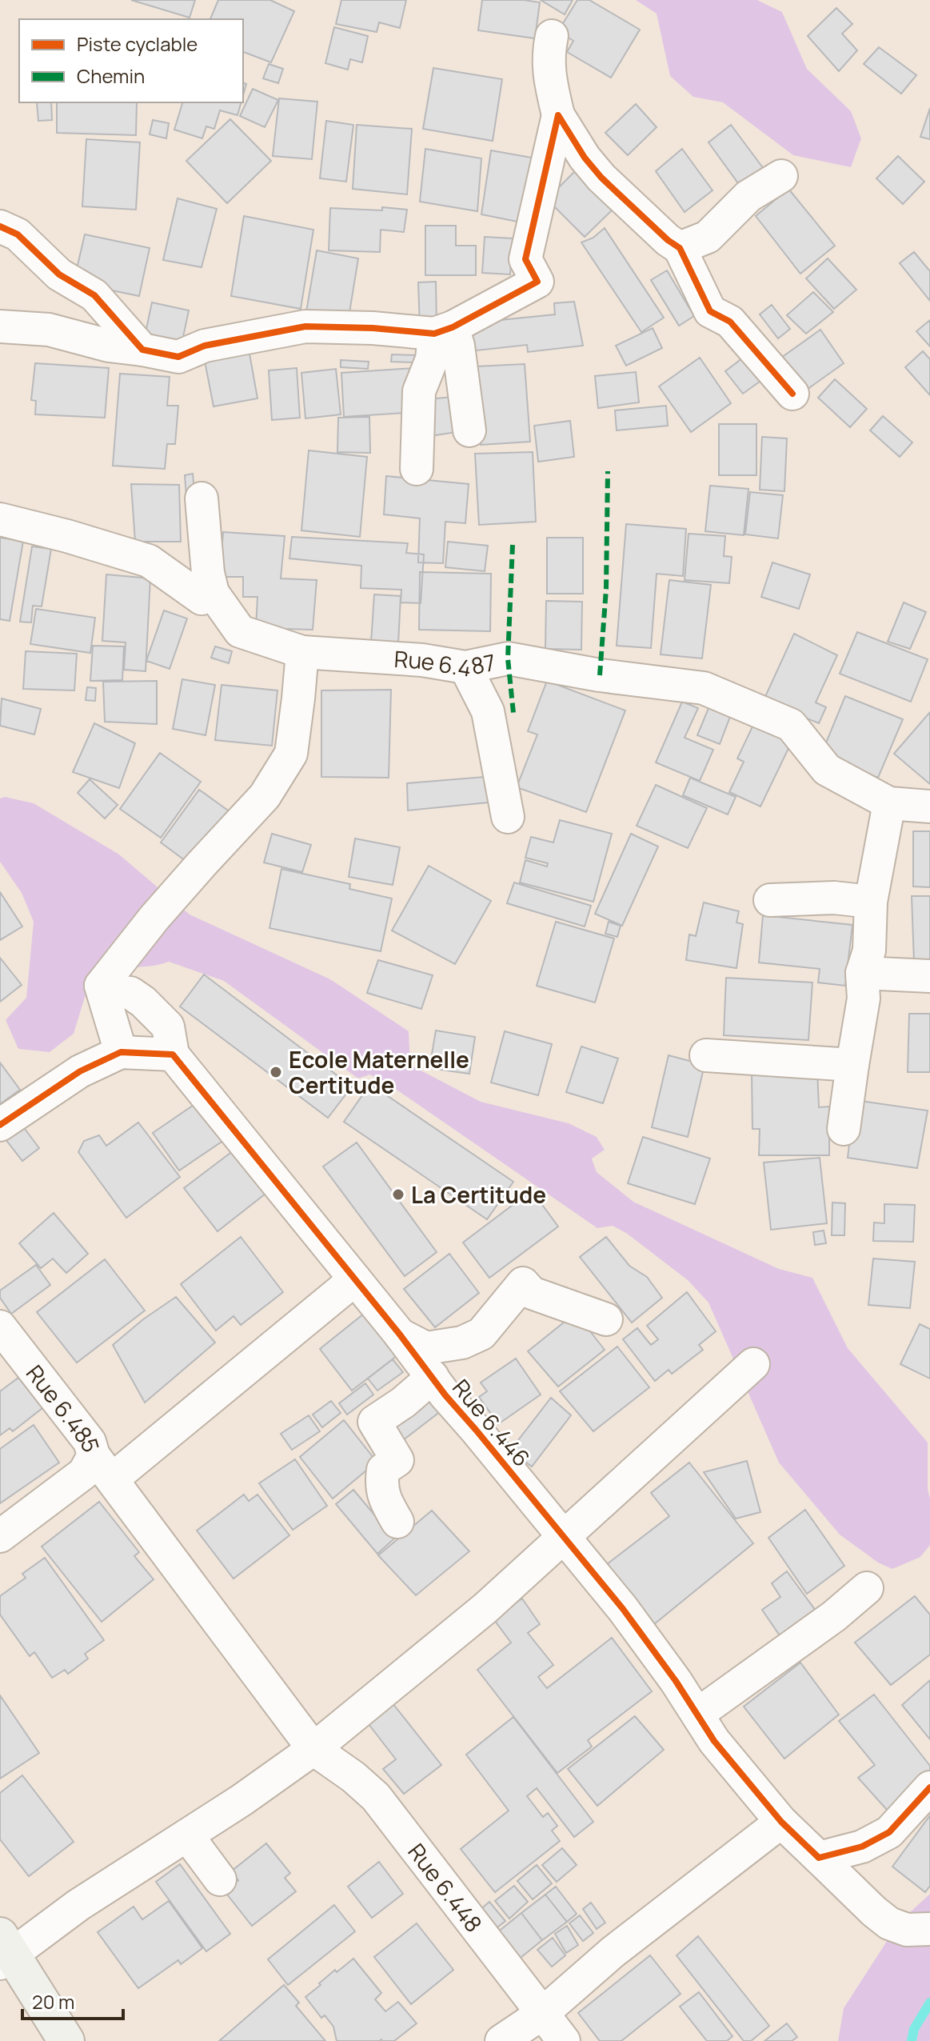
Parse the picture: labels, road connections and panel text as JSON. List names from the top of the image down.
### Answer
{
  "streets": {
    "street": [
      "Rue 6.487",
      "Rue 6.485",
      "Rue 6.446",
      "Rue 6.448"
    ]
  },
  "crossings": [
    ["Rue 6.485", "Rue 6.448"]
  ],
  "places": ["Ecole Maternelle Certitude", "La Certitude"],
  "legend": ["Piste cyclable", "Chemin"],
  "scale_bar": "20 m"
}
